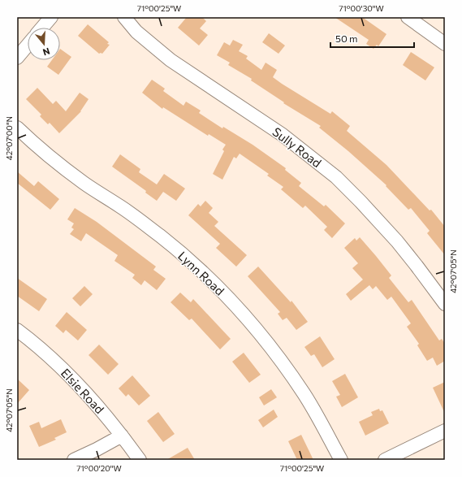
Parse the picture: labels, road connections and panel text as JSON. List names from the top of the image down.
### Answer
{
  "streets": {
    "street": ["Sully Road", "Lynn Road", "Elsie Road"]
  },
  "scale_bar": "50 m",
  "north": "bottom",
  "coordinates": [
    "71°00'25\"W",
    "71°00'30\"W",
    "42°07'00\"N",
    "42°07'05\"N",
    "71°00'20\"W"
  ]
}
